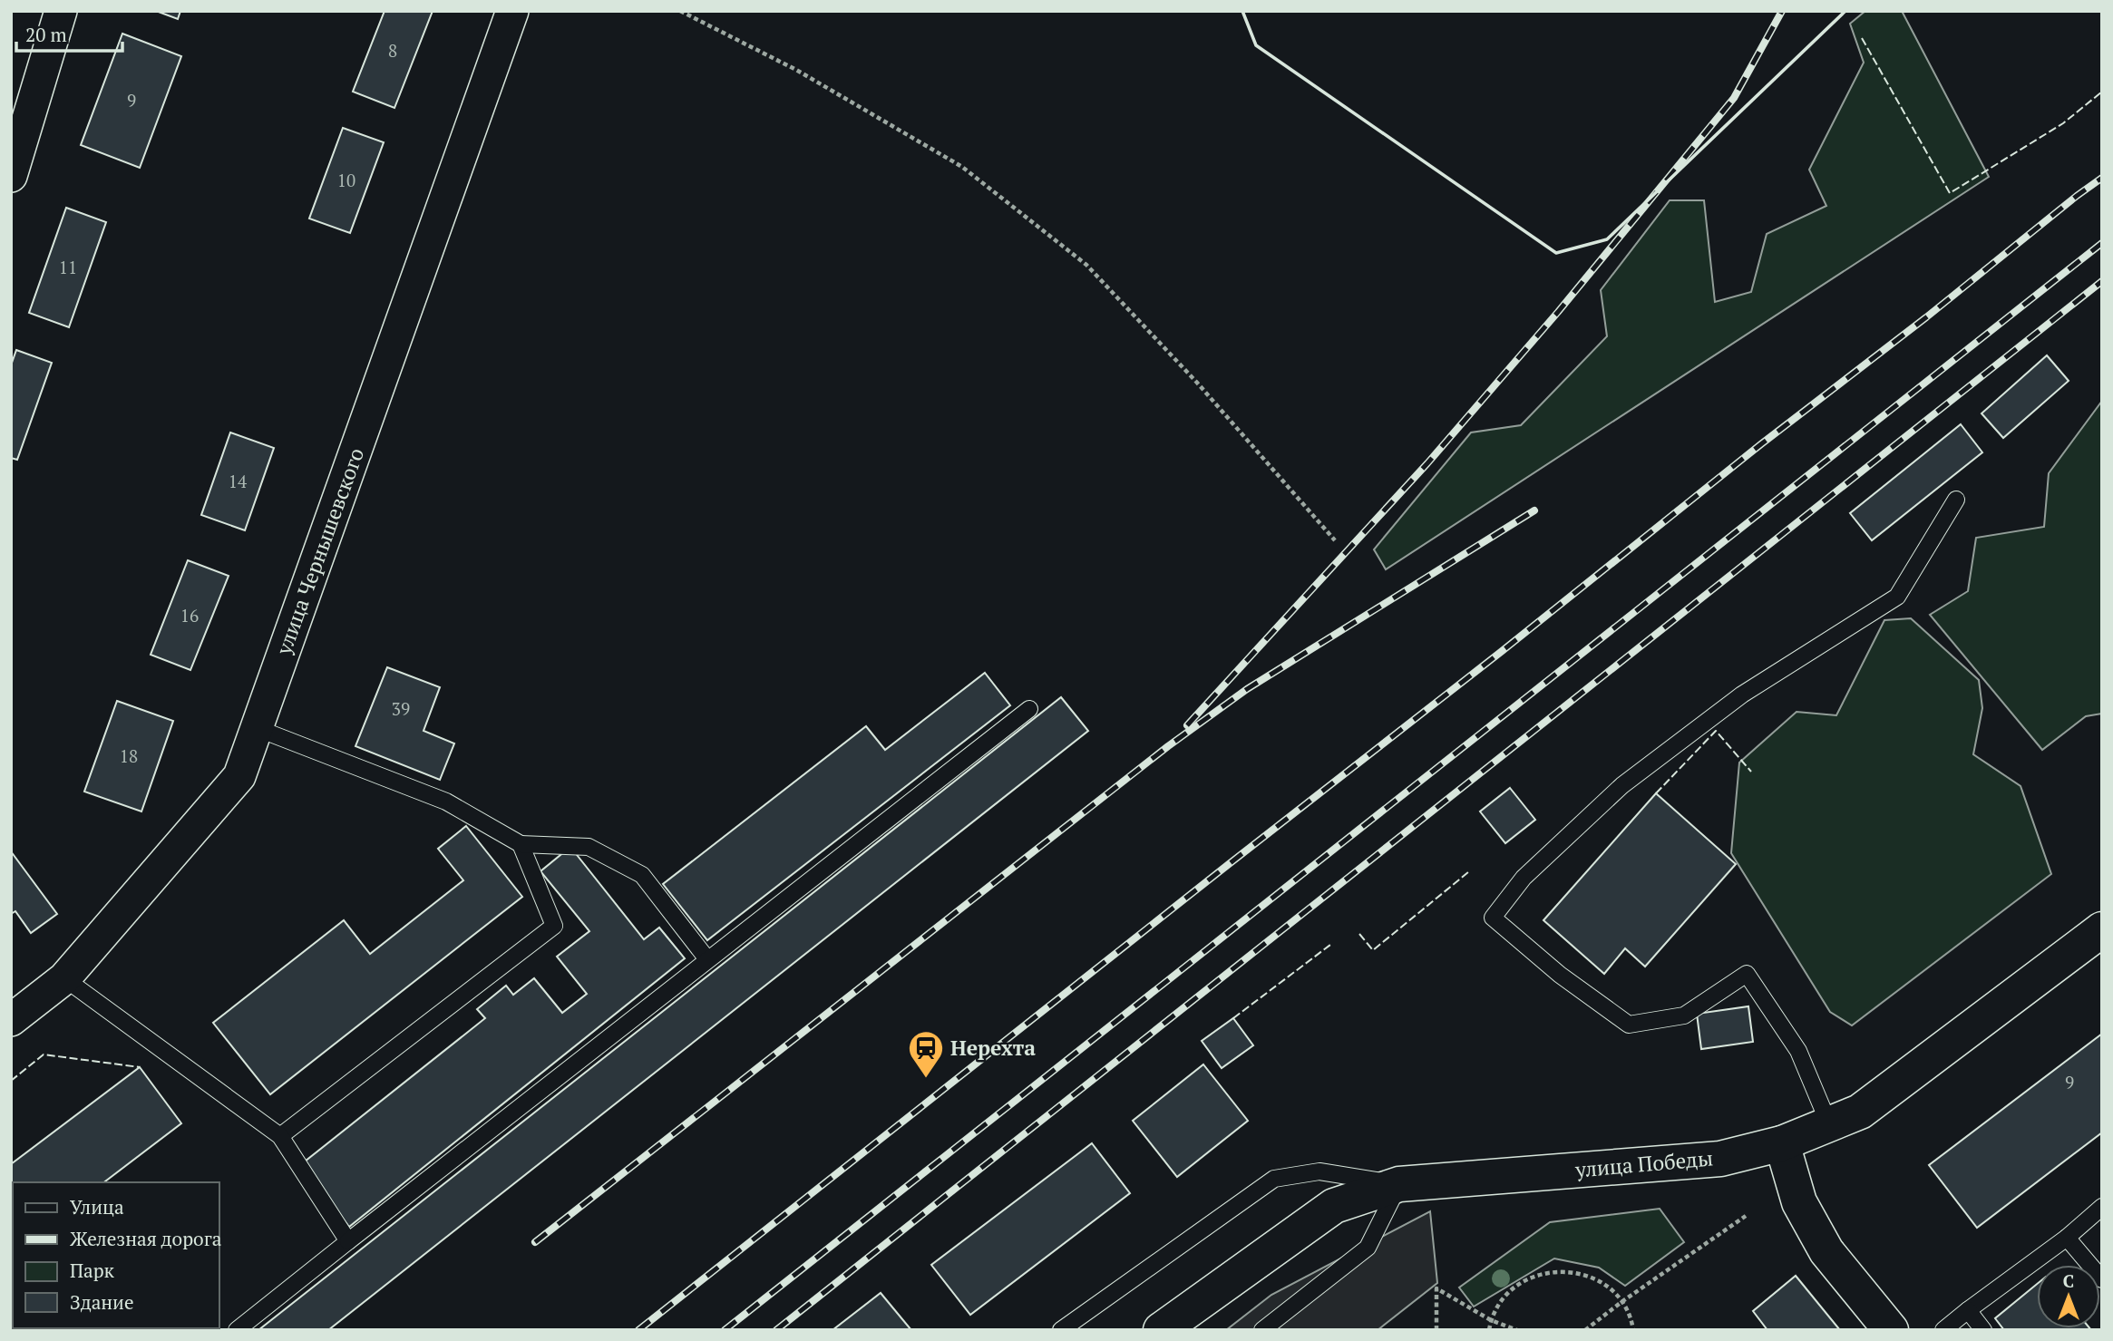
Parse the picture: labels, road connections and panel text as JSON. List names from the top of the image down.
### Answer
{
  "streets": {
    "street": ["улица Чернышевского", "улица Победы"]
  },
  "places": {
    "station": ["Нерехта"]
  },
  "house_numbers": [
    "8",
    "9",
    "10",
    "11",
    "14",
    "16",
    "39",
    "18",
    "9"
  ],
  "legend": [
    "Улица",
    "Железная дорога",
    "Парк",
    "Здание"
  ],
  "scale_bar": "20 m",
  "north": "top"
}
